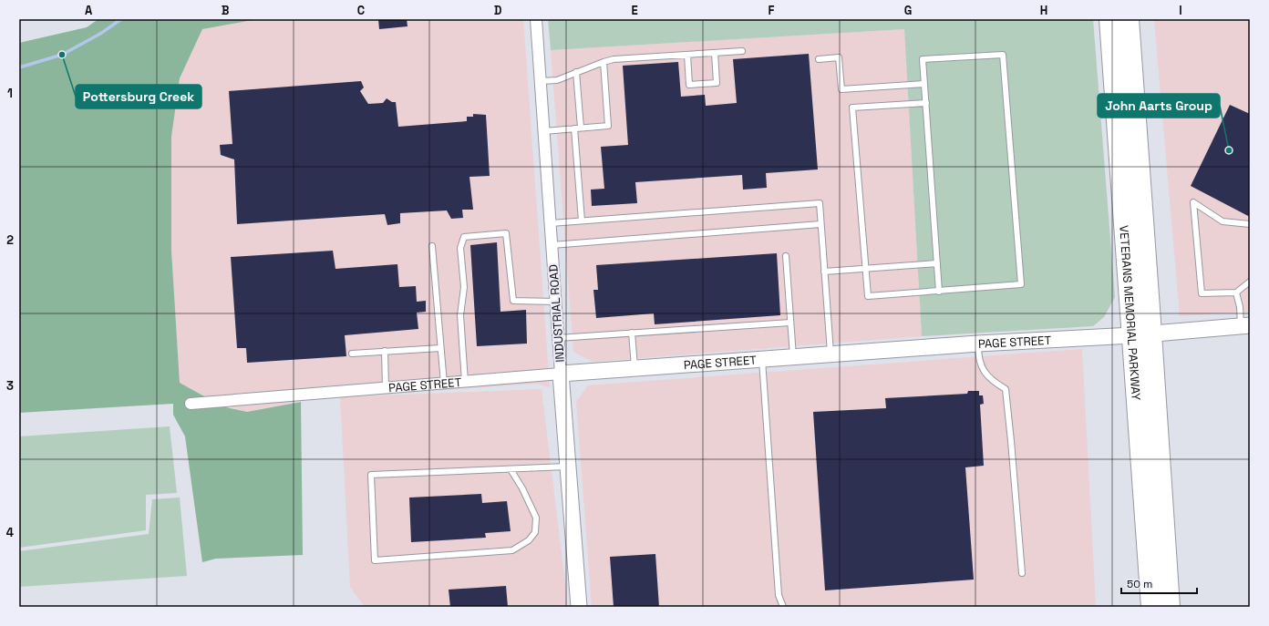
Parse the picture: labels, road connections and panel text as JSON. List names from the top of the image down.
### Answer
{
  "streets": {
    "highway": ["VETERANS MEMORIAL PARKWAY"],
    "street": ["INDUSTRIAL ROAD", "PAGE STREET"]
  },
  "crossings": [
    ["VETERANS MEMORIAL PARKWAY", "PAGE STREET"],
    ["INDUSTRIAL ROAD", "PAGE STREET"]
  ],
  "places": ["Pottersburg Creek", "John Aarts Group"],
  "scale_bar": "50 m",
  "grid": {
    "columns": [
      "A",
      "B",
      "C",
      "D",
      "E",
      "F",
      "G",
      "H",
      "I"
    ],
    "rows": [
      "1",
      "2",
      "3",
      "4"
    ]
  }
}
